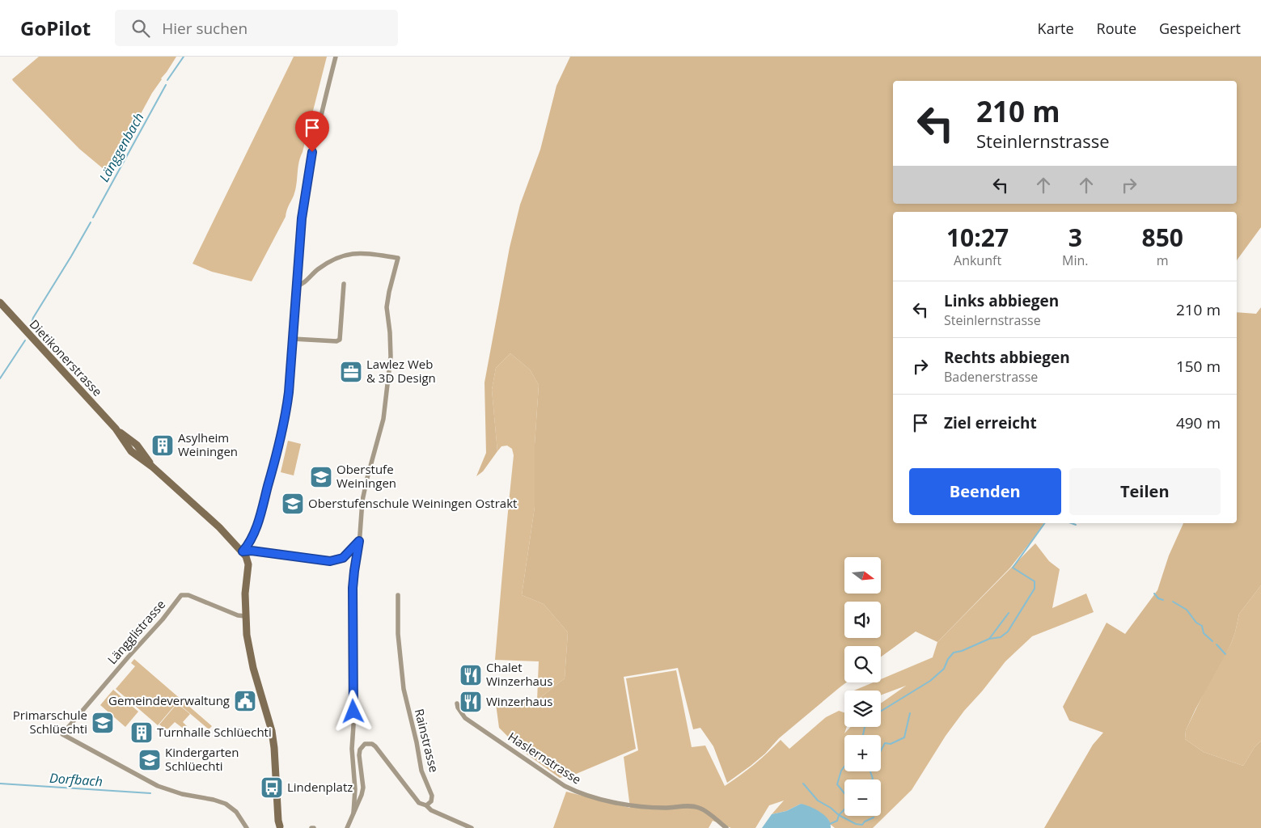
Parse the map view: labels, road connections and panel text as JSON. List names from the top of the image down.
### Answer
{
  "streets": {
    "street": [
      "Dietikonerstrasse",
      "Längglistrasse",
      "Rainstrasse",
      "Haslernstrasse"
    ]
  },
  "water": ["Länggenbach", "Dorfbach"],
  "places": {
    "office": ["Lawlez Web & 3D Design"],
    "building": ["Asylheim Weiningen", "Turnhalle Schlüechti"],
    "school or university": [
      "Oberstufe Weiningen",
      "Oberstufenschule Weiningen Ostrakt",
      "Primarschule Schlüechti",
      "Kindergarten Schlüechti"
    ],
    "restaurant": ["Chalet Winzerhaus", "Winzerhaus"],
    "public building": ["Gemeindeverwaltung"],
    "bus stop": ["Lindenplatz"]
  },
  "north": "right",
  "page": {
    "header": "GoPilot",
    "search": "Hier suchen",
    "nav": ["Karte", "Route", "Gespeichert"],
    "turn": ["210 m", "Steinlernstrasse"],
    "eta": [
      "10:27",
      "Ankunft",
      "3",
      "Min.",
      "850",
      "m"
    ],
    "list": [
      {
        "name": "Links abbiegen",
        "note": "Steinlernstrasse",
        "value": "210 m"
      },
      {
        "name": "Rechts abbiegen",
        "note": "Badenerstrasse",
        "value": "150 m"
      },
      {
        "name": "Ziel erreicht",
        "value": "490 m"
      }
    ],
    "buttons": ["Beenden", "Teilen"],
    "map_buttons": ["+", "−"]
  }
}
